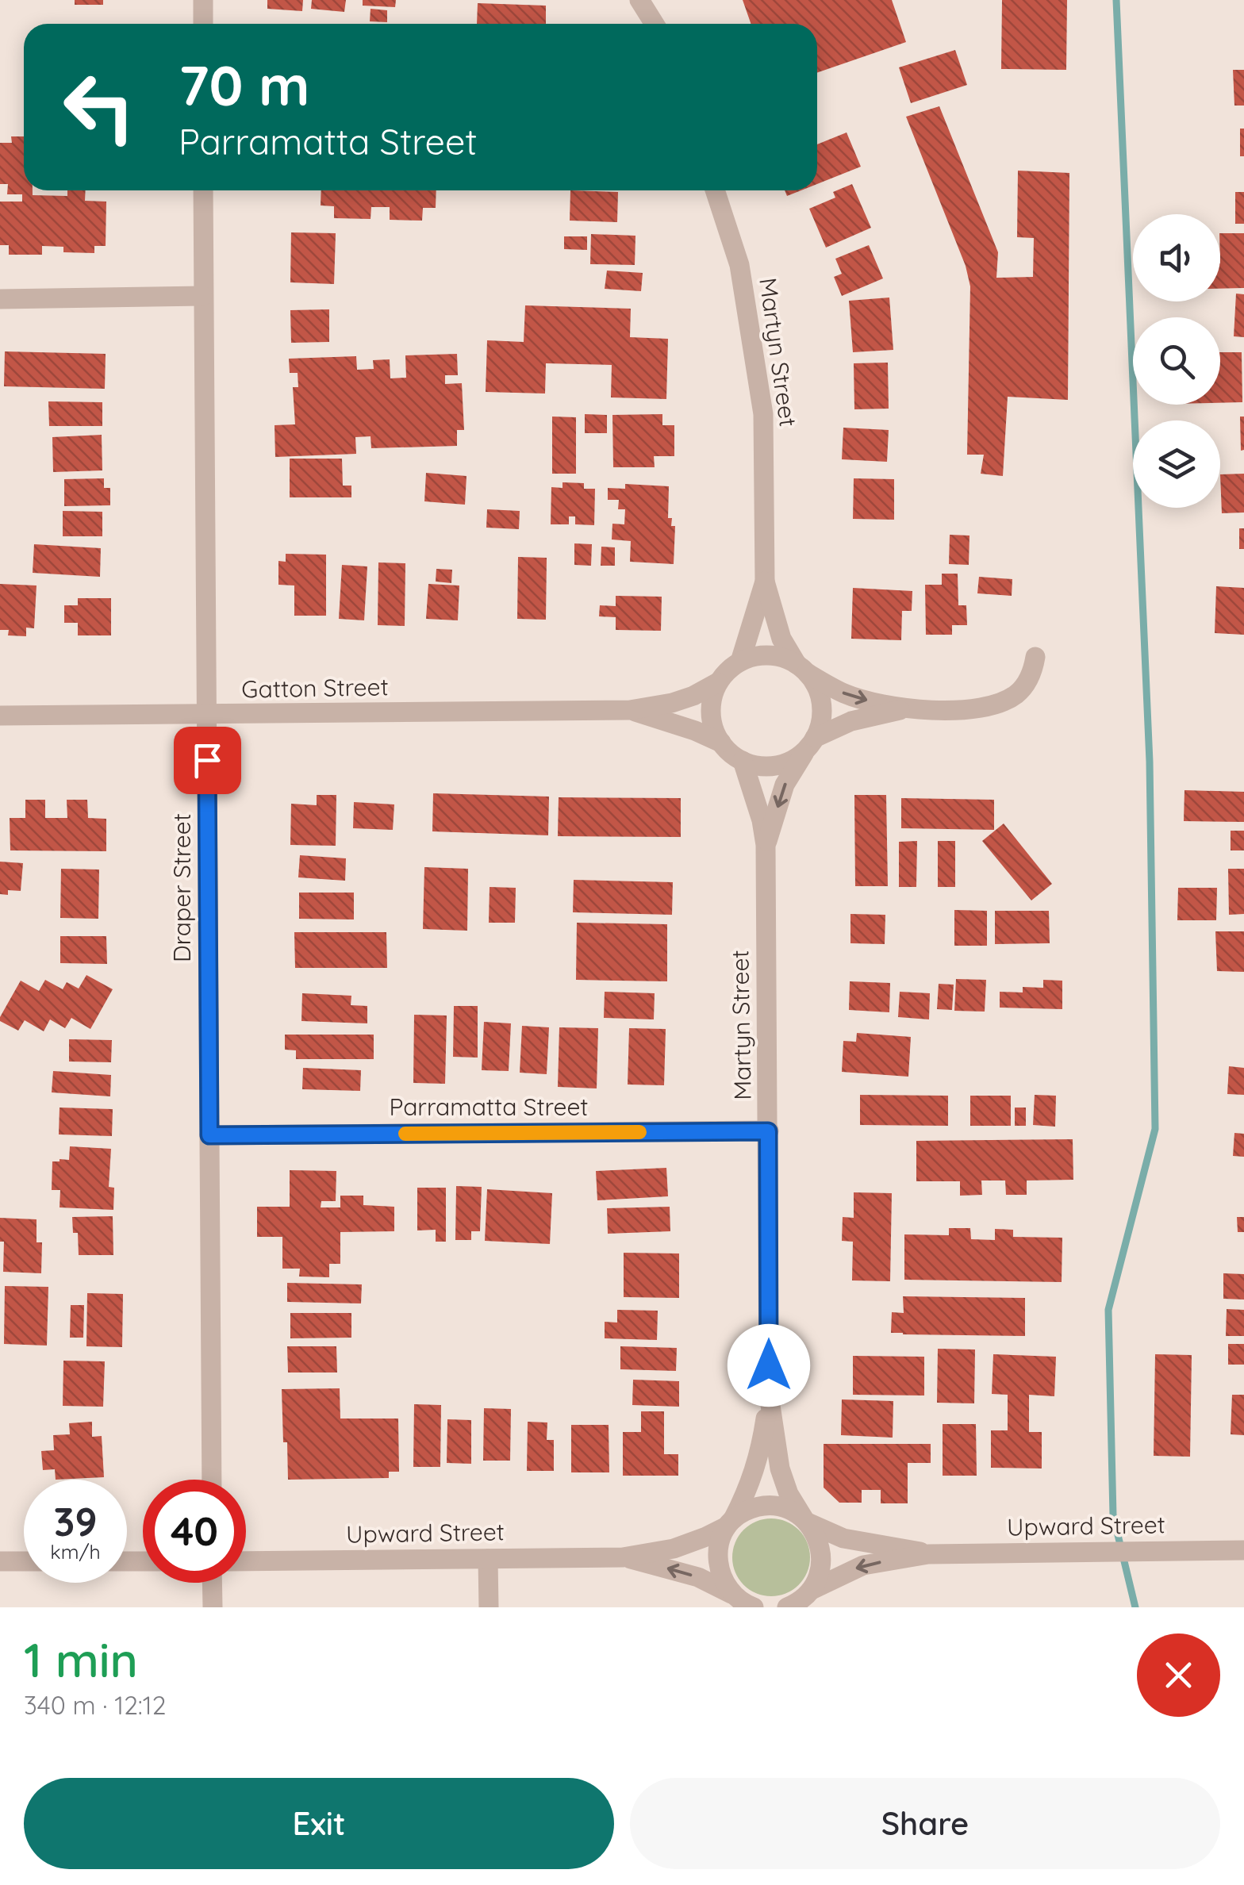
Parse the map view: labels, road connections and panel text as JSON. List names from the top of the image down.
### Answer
{
  "streets": {
    "street": [
      "Martyn Street",
      "Gatton Street",
      "Draper Street",
      "Parramatta Street",
      "Upward Street"
    ]
  },
  "crossings": [
    ["Martyn Street", "Gatton Street"],
    ["Martyn Street", "Parramatta Street"],
    ["Martyn Street", "Upward Street"],
    ["Gatton Street", "Draper Street"],
    ["Draper Street", "Parramatta Street"]
  ],
  "page": {
    "turn": ["70 m", "Parramatta Street"],
    "speed": "39 km/h",
    "limit": "40",
    "heading": ["1 min", "340 m · 12:12"],
    "buttons": ["Exit", "Share"]
  }
}
